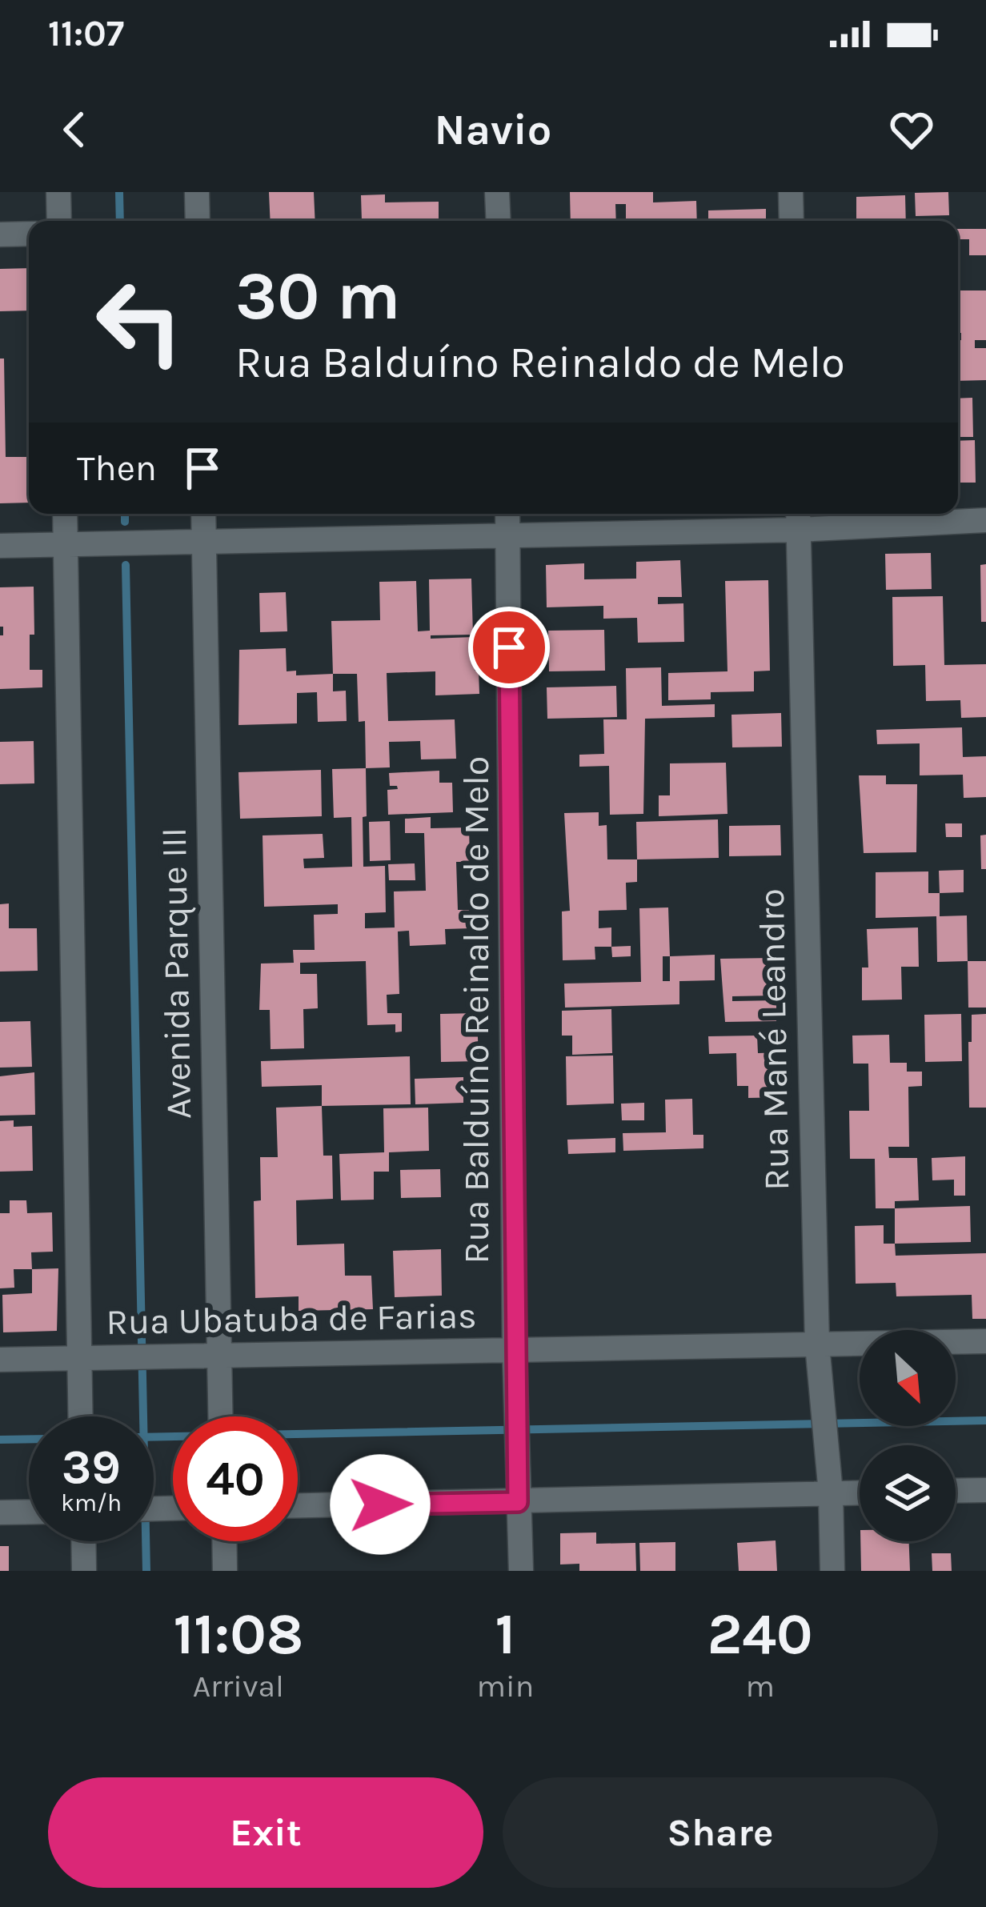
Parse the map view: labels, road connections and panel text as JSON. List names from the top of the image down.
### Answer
{
  "streets": {
    "street": [
      "Avenida Parque III",
      "Rua Balduíno Reinaldo de Melo",
      "Rua Mané Leandro",
      "Rua Ubatuba de Farias"
    ]
  },
  "crossings": [
    ["Avenida Parque III", "Rua Ubatuba de Farias"],
    ["Rua Balduíno Reinaldo de Melo", "Rua Ubatuba de Farias"],
    ["Rua Mané Leandro", "Rua Ubatuba de Farias"]
  ],
  "north": "bottom right",
  "page": {
    "status": "11:07",
    "header": "Navio",
    "turn": ["30 m", "Rua Balduíno Reinaldo de Melo"],
    "then": "Then",
    "speed": "39 km/h",
    "limit": "40",
    "eta": [
      "11:08",
      "Arrival",
      "1",
      "min",
      "240",
      "m"
    ],
    "buttons": ["Exit", "Share"]
  }
}
